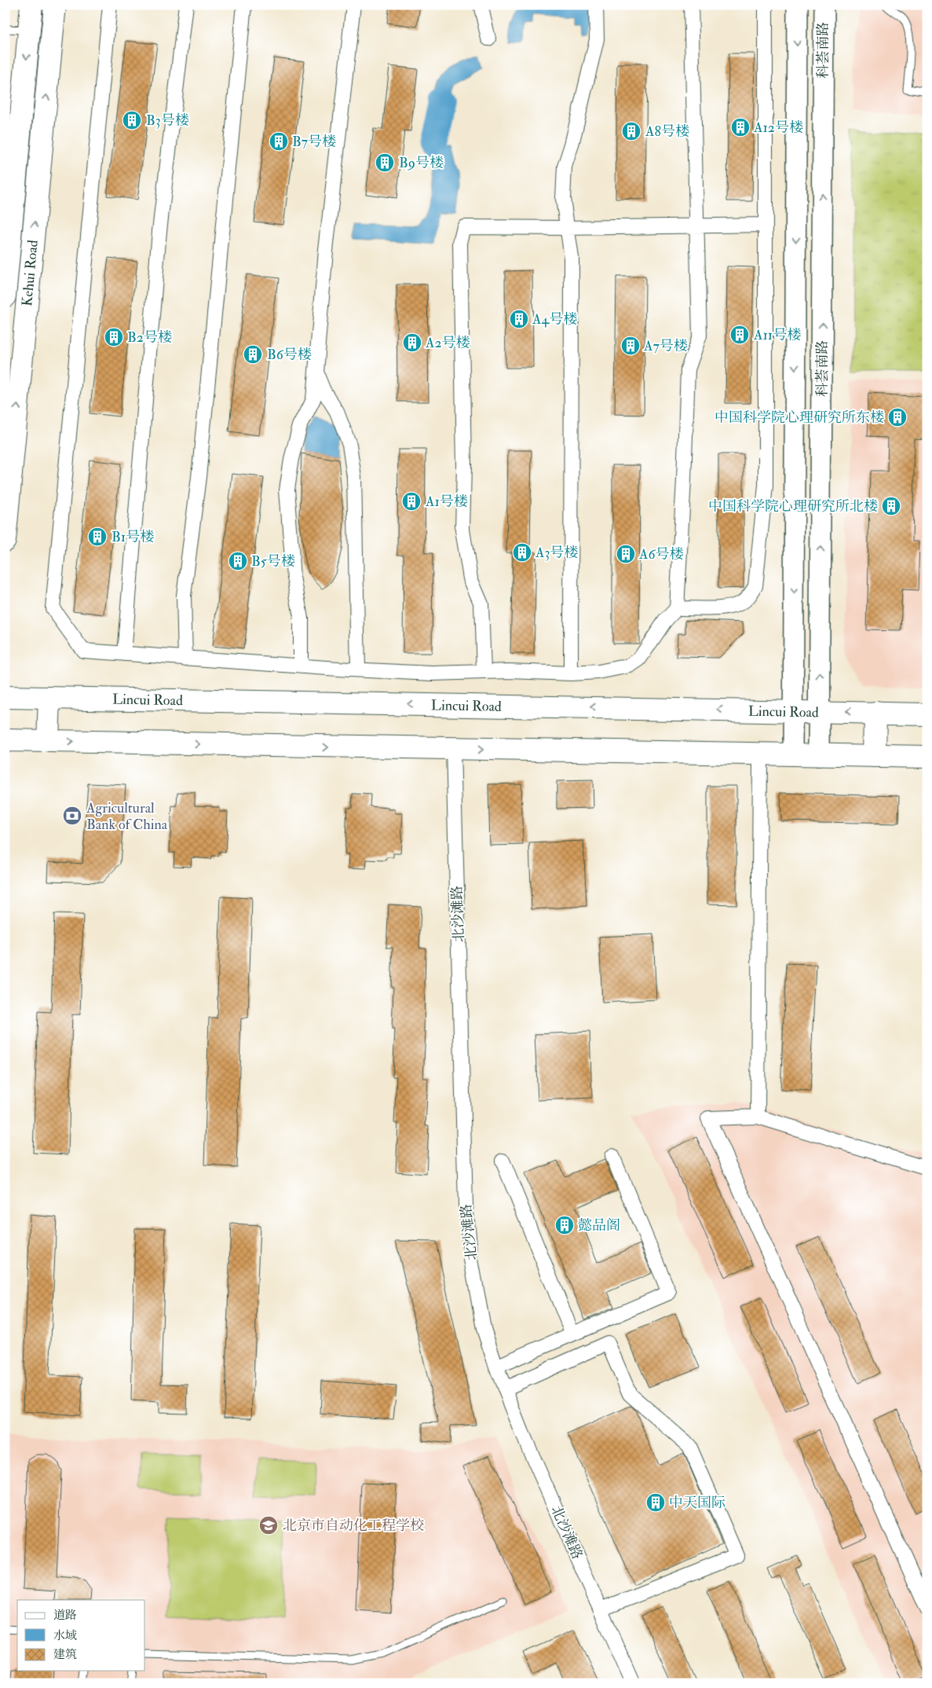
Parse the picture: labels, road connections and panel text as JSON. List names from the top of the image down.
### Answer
{
  "streets": {
    "main road": ["Kehui Road", "Lincui Road"],
    "street": ["科荟南路", "北沙滩路"]
  },
  "crossings": [
    ["科荟南路", "Lincui Road"]
  ],
  "places": {
    "building": [
      "B3号楼",
      "A12号楼",
      "A8号楼",
      "B7号楼",
      "B9号楼",
      "A4号楼",
      "A11号楼",
      "B2号楼",
      "A2号楼",
      "A7号楼",
      "B6号楼",
      "中国科学院心理研究所东楼",
      "A1号楼",
      "中国科学院心理研究所北楼",
      "B1号楼",
      "A3号楼",
      "A6号楼",
      "B5号楼",
      "懿品阁",
      "中天国际"
    ],
    "bank": ["Agricultural Bank of China"],
    "school or university": ["北京市自动化工程学校"]
  },
  "legend": ["道路", "水域", "建筑"]
}
